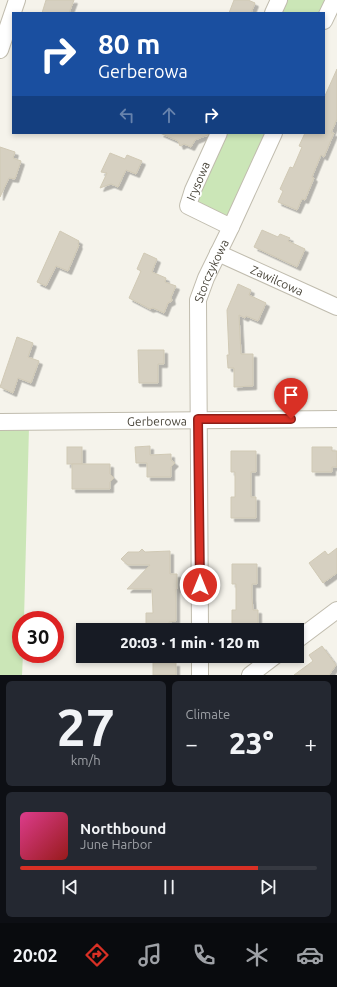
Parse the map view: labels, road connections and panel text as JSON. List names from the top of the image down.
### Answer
{
  "streets": {
    "street": [
      "Irysowa",
      "Storczykowa",
      "Zawilcowa",
      "Gerberowa"
    ]
  },
  "crossings": [
    ["Irysowa", "Storczykowa"],
    ["Storczykowa", "Zawilcowa"],
    ["Storczykowa", "Gerberowa"]
  ],
  "page": {
    "turn": ["80 m", "Gerberowa"],
    "limit": "30",
    "trip": "20:03 · 1 min · 120 m",
    "tile": [
      ["27", "km/h"],
      "Climate"
    ],
    "heat": ["−", "23°", "+"],
    "song": ["Northbound", "June Harbor"],
    "tabs": "20:02"
  }
}
